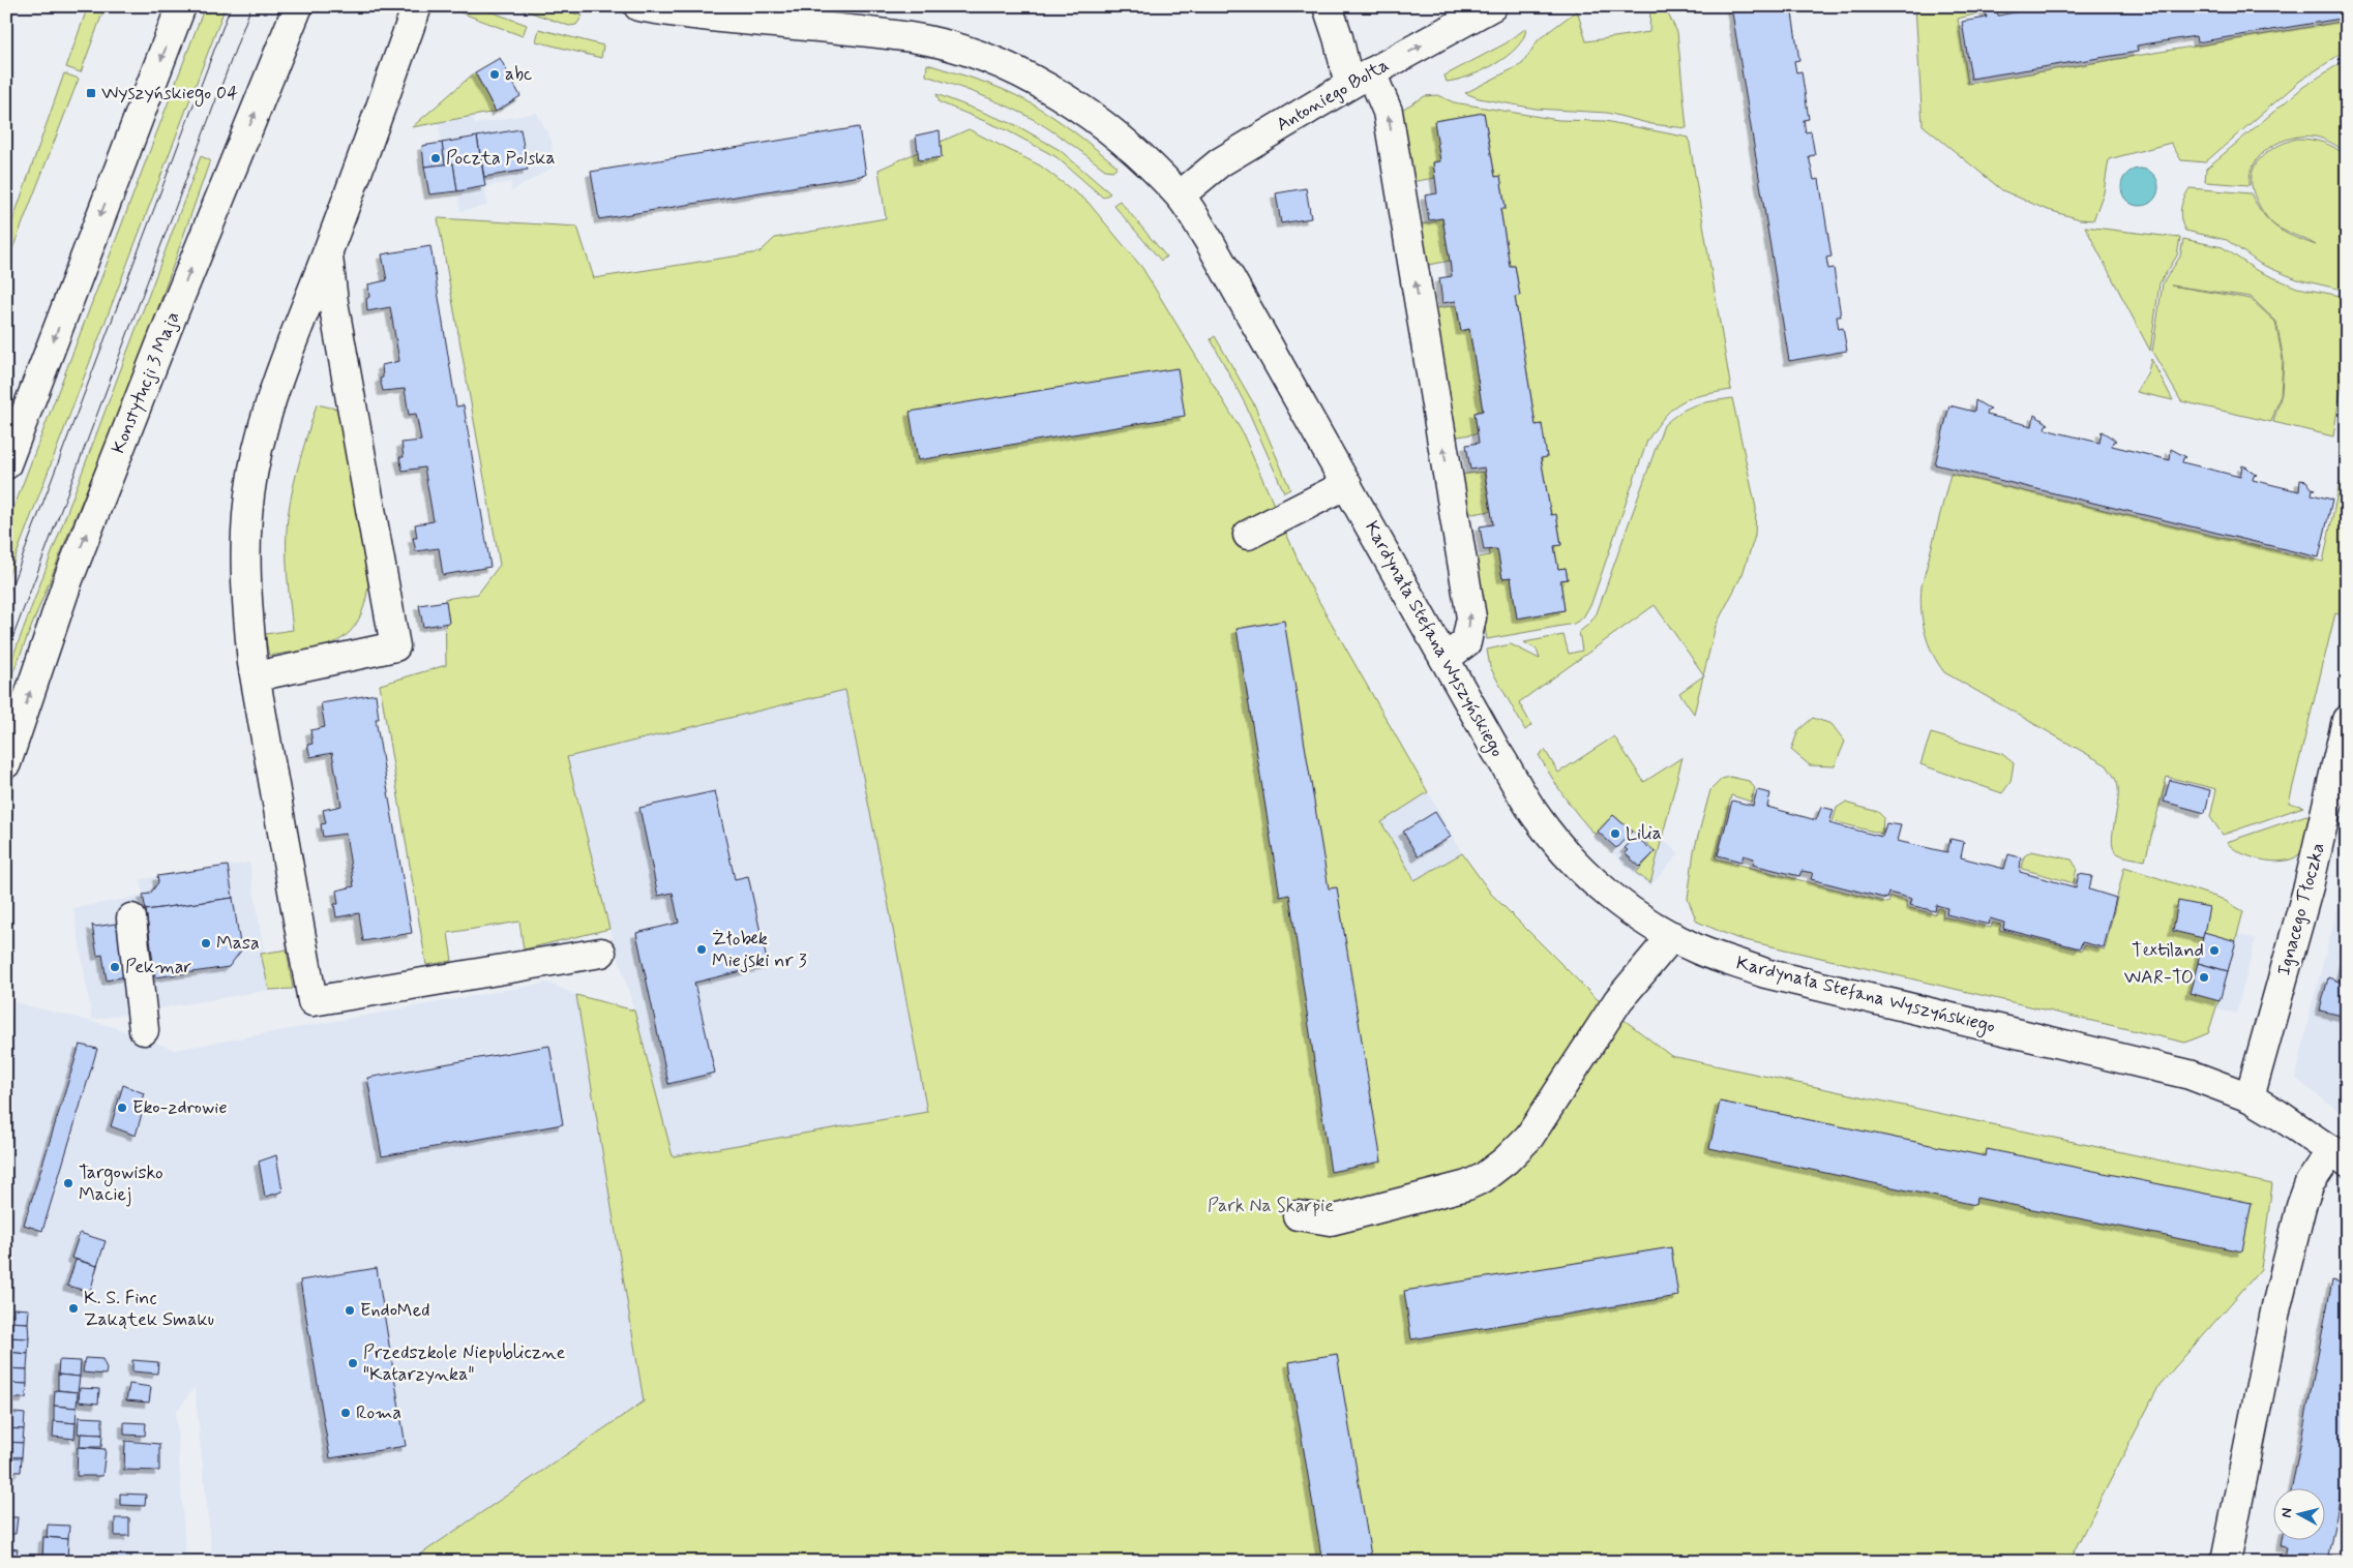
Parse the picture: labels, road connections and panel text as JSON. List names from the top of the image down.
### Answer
{
  "streets": {
    "street": [
      "Antoniego Bolta",
      "Konstytucji 3 Maja",
      "Kardynała Stefana Wyszyńskiego",
      "Ignacego Tłoczka"
    ]
  },
  "crossings": [
    ["Antoniego Bolta", "Kardynała Stefana Wyszyńskiego"],
    ["Kardynała Stefana Wyszyńskiego", "Ignacego Tłoczka"]
  ],
  "one_way": ["Antoniego Bolta"],
  "parks": ["Park Na Skarpie"],
  "places": {
    "other": [
      "abc",
      "Poczta Polska",
      "Lilia",
      "Masa",
      "Żłobek Miejski nr 3",
      "Textiland",
      "Pekmar",
      "WAR-TO",
      "Eko-zdrowie",
      "Targowisko Maciej",
      "K. S. Finc Zakątek Smaku",
      "EndoMed",
      "Przedszkole Niepubliczne \"Katarzynka\"",
      "Roma"
    ],
    "transit": ["Wyszyńskiego 04"]
  },
  "north": "left"
}
